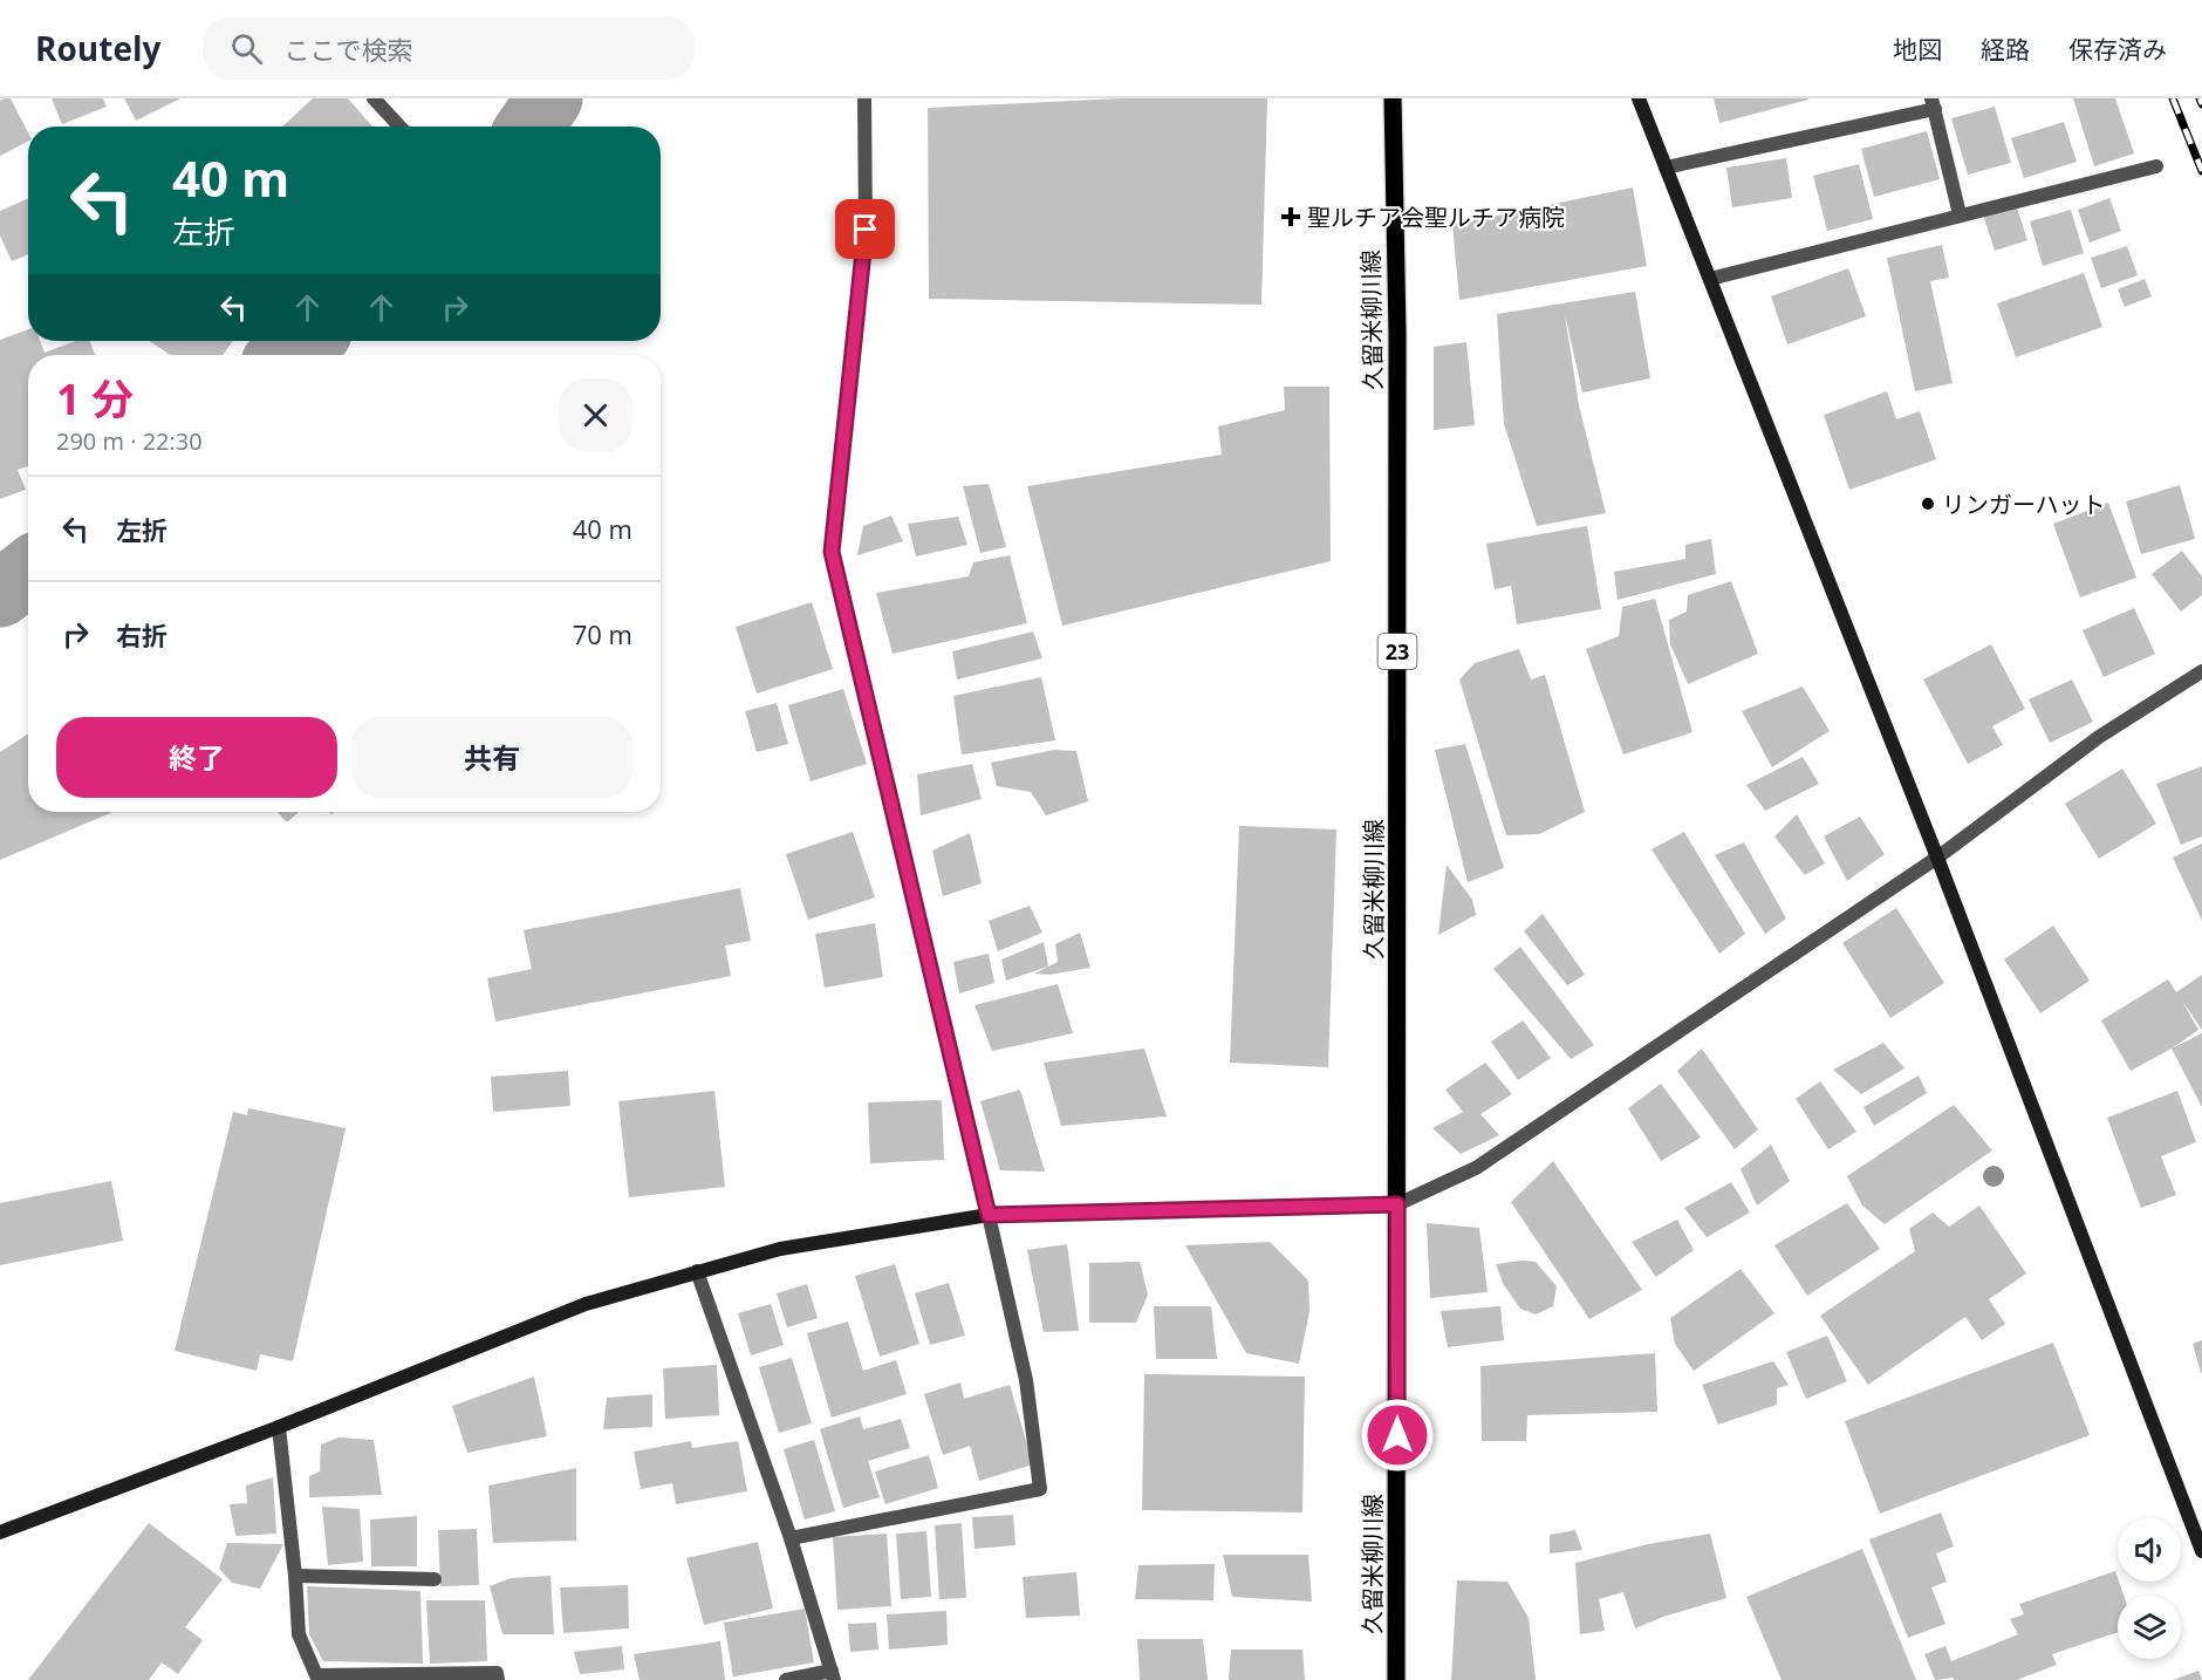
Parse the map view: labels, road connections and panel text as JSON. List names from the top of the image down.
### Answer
{
  "streets": {
    "main road": ["久留米柳川線", "23"]
  },
  "places": {
    "health": ["聖ルチア会聖ルチア病院"],
    "other": ["リンガーハット"]
  },
  "page": {
    "header": "Routely",
    "search": "ここで検索",
    "nav": ["地図", "経路", "保存済み"],
    "turn": ["40 m", "左折"],
    "heading": ["1 分", "290 m · 22:30"],
    "list": [
      {
        "name": "左折",
        "value": "40 m"
      },
      {
        "name": "右折",
        "value": "70 m"
      }
    ],
    "buttons": ["終了", "共有"]
  }
}
